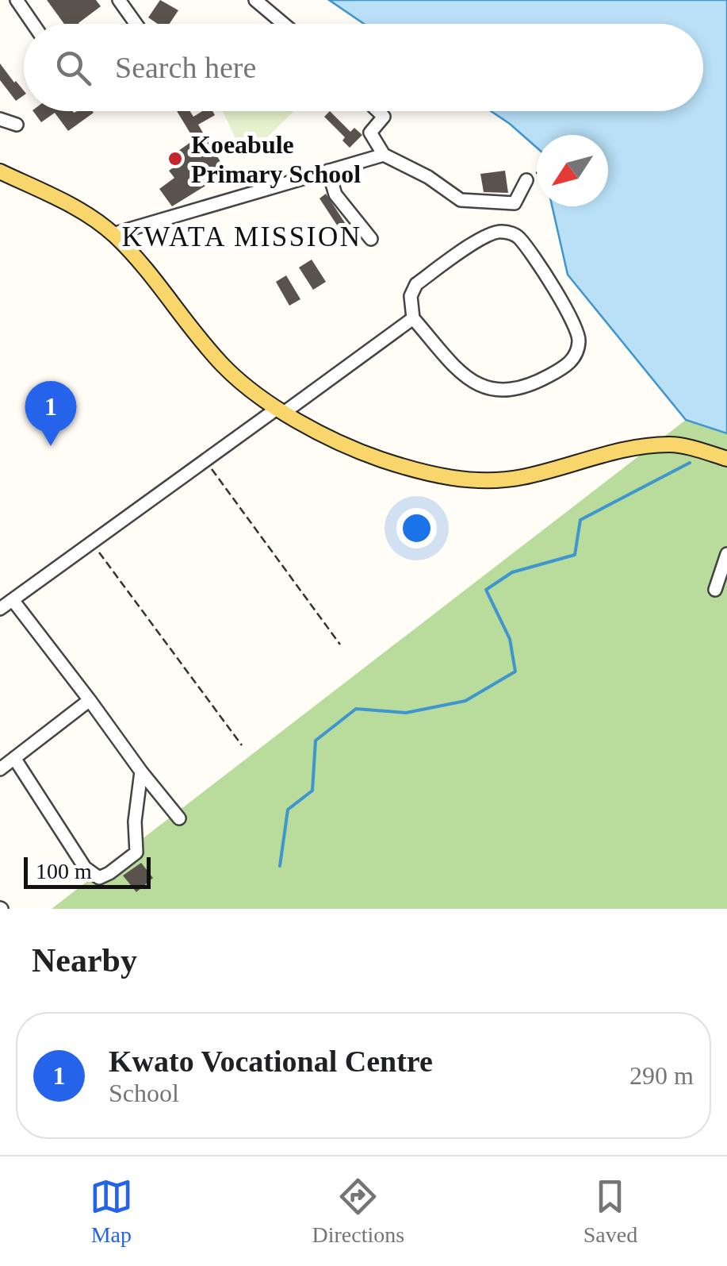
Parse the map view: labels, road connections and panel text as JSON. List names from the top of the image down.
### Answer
{
  "districts": ["KWATA MISSION"],
  "places": ["Koeabule Primary School"],
  "scale_bar": "100 m",
  "north": "bottom left",
  "page": {
    "search": "Search here",
    "pins": "1",
    "scale": "100 m",
    "heading": "Nearby",
    "list": [
      {
        "mark": "1",
        "name": "Kwato Vocational Centre",
        "note": "School",
        "value": "290 m"
      }
    ],
    "nav": ["Map", "Directions", "Saved"]
  }
}
